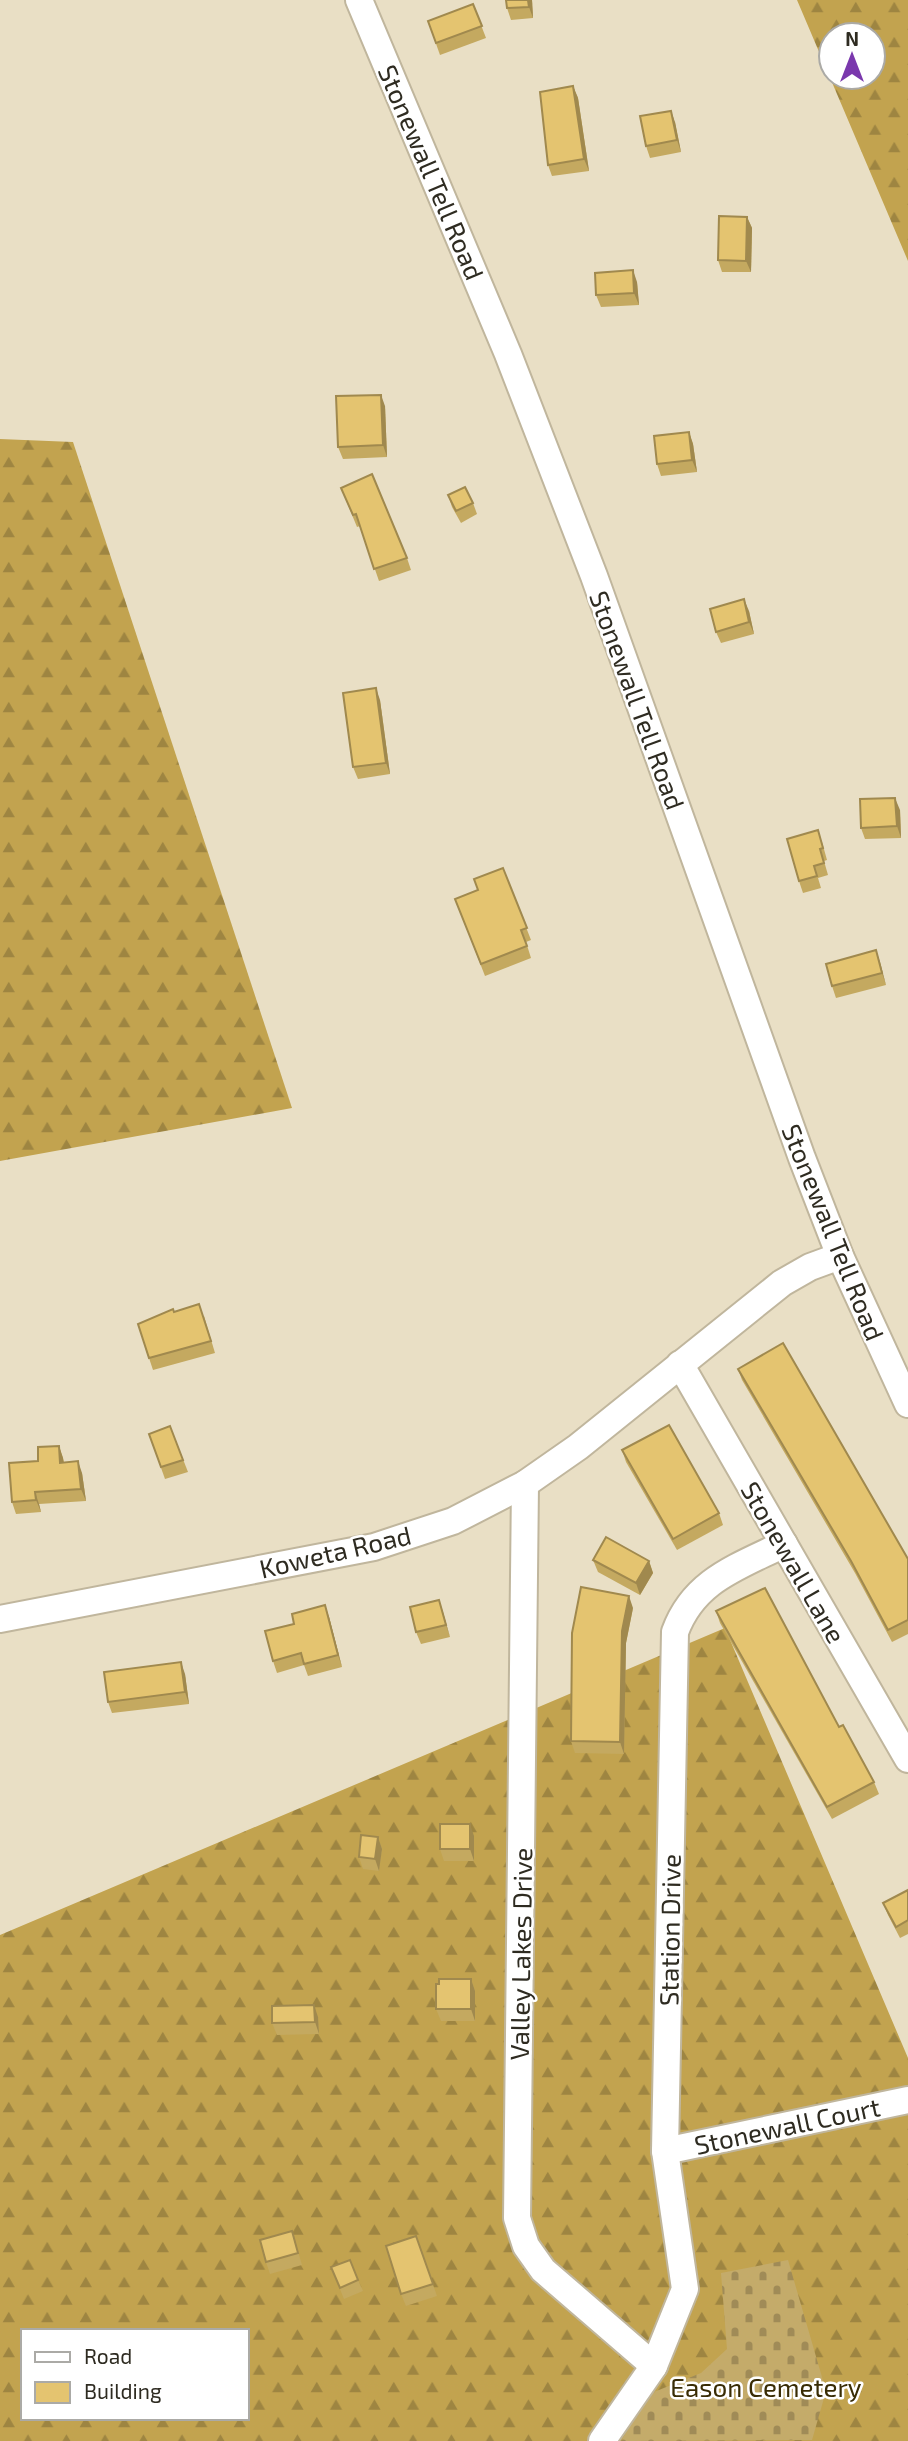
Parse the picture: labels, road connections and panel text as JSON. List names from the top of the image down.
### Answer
{
  "streets": {
    "street": [
      "Stonewall Tell Road",
      "Koweta Road",
      "Stonewall Lane",
      "Station Drive",
      "Valley Lakes Drive",
      "Stonewall Court"
    ]
  },
  "crossings": [
    ["Stonewall Tell Road", "Koweta Road"],
    ["Koweta Road", "Stonewall Lane"],
    ["Koweta Road", "Valley Lakes Drive"],
    ["Stonewall Lane", "Station Drive"],
    ["Station Drive", "Valley Lakes Drive"],
    ["Station Drive", "Stonewall Court"]
  ],
  "parks": ["Eason Cemetery"],
  "legend": ["Road", "Building"],
  "north": "top"
}
